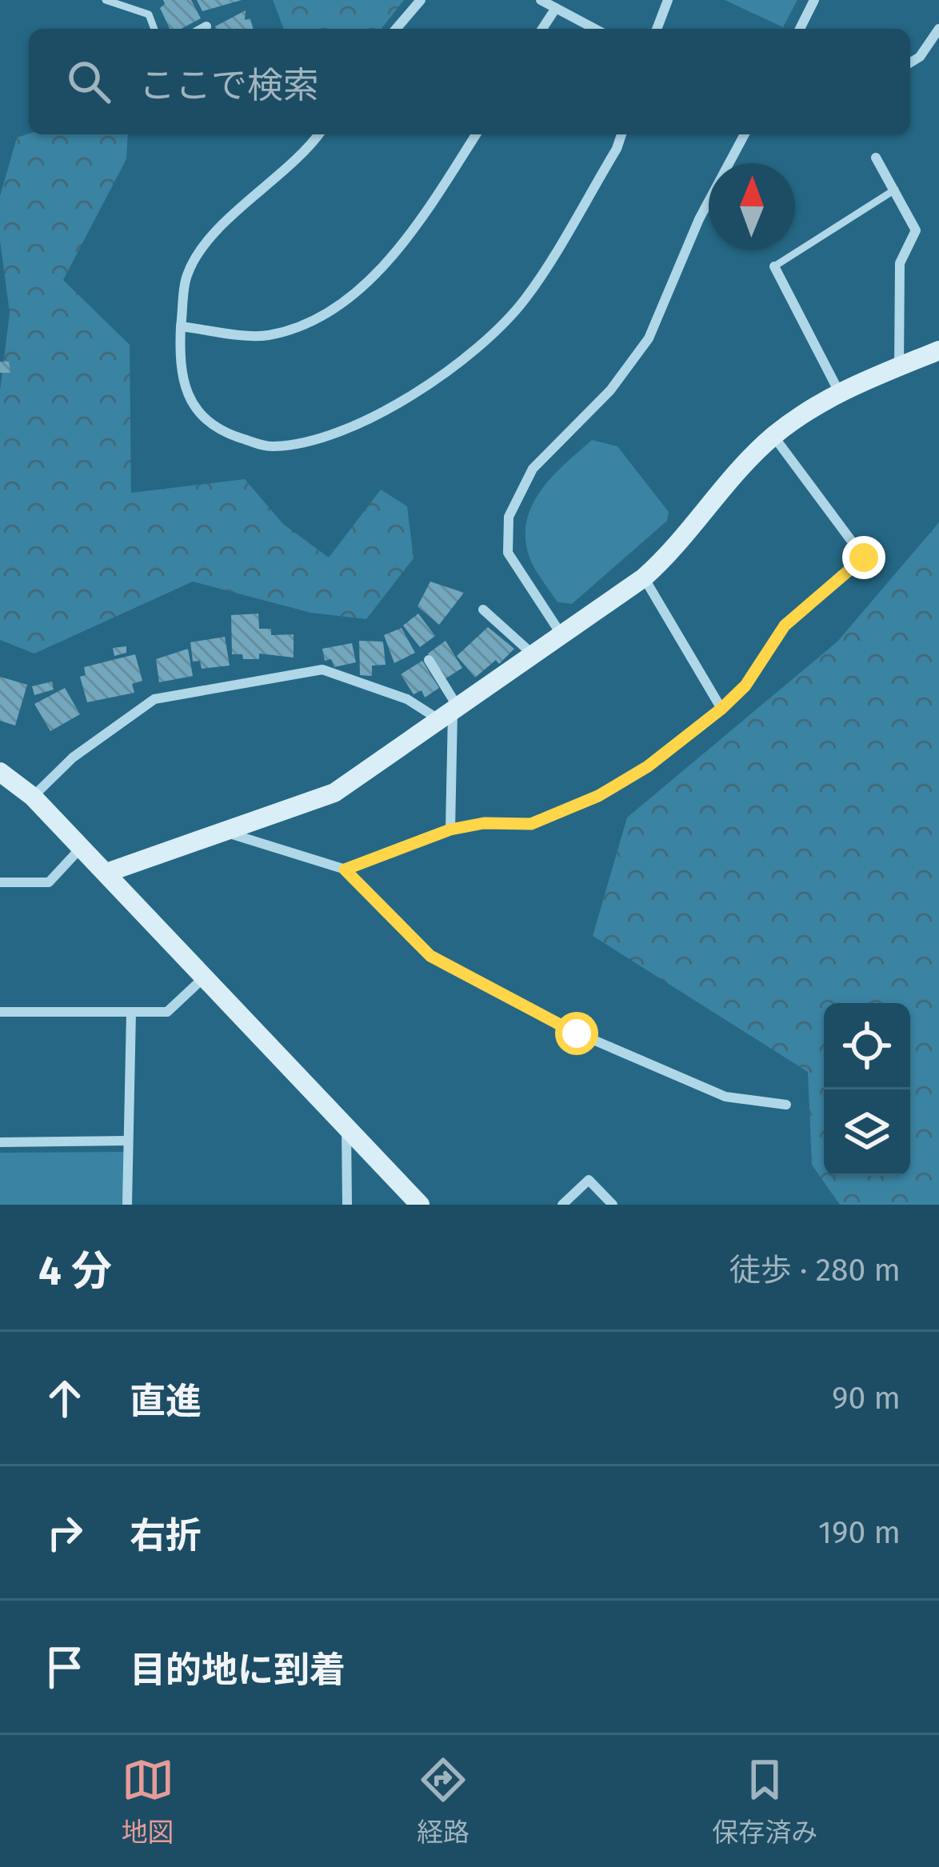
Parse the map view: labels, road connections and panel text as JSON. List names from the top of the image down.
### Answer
{
  "north": "top",
  "page": {
    "search": "ここで検索",
    "heading": ["4 分", "徒歩 · 280 m"],
    "list": [
      ["直進", "90 m"],
      ["右折", "190 m"],
      "目的地に到着"
    ],
    "nav": ["地図", "経路", "保存済み"]
  }
}
